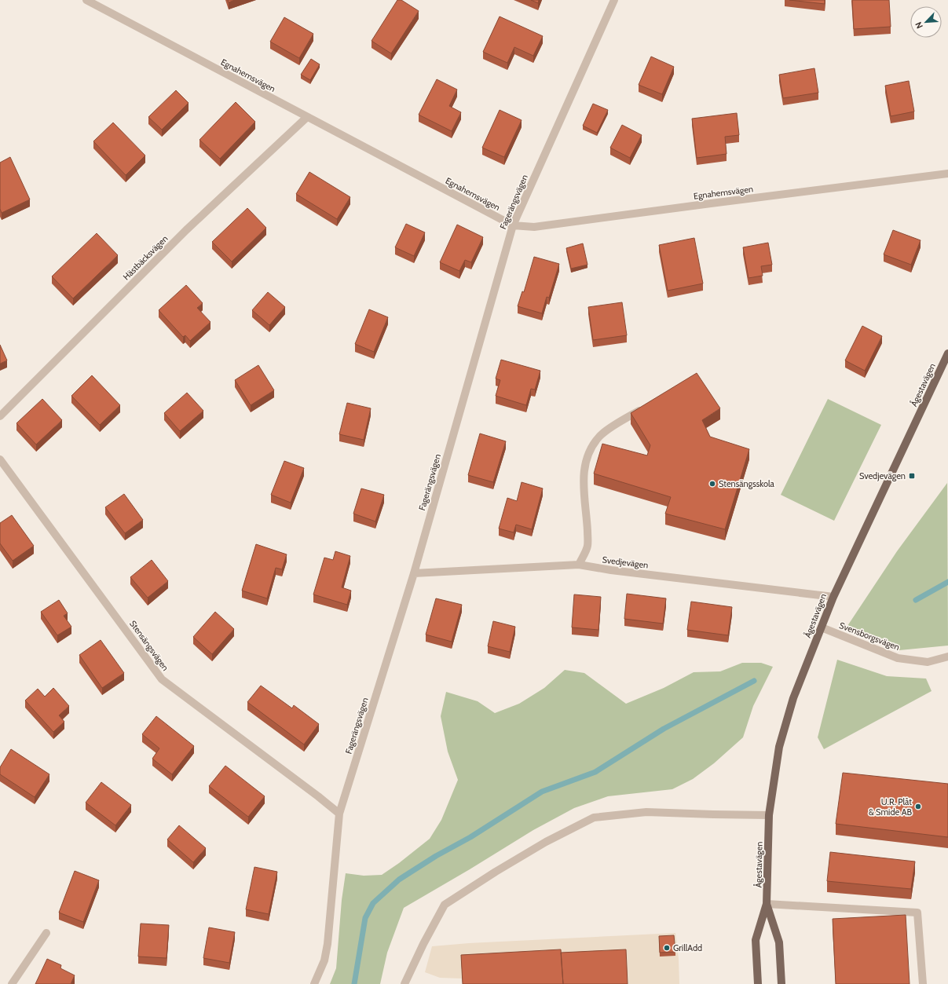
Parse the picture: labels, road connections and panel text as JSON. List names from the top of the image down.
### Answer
{
  "streets": {
    "main road": ["Ågestavägen"],
    "street": [
      "Egnahemsvägen",
      "Fagerängsvägen",
      "Hästbäcksvägen",
      "Svedjevägen",
      "Svensborgsvägen",
      "Stensängsvägen"
    ]
  },
  "crossings": [
    ["Egnahemsvägen", "Fagerängsvägen"],
    ["Egnahemsvägen", "Hästbäcksvägen"],
    ["Fagerängsvägen", "Svedjevägen"],
    ["Fagerängsvägen", "Stensängsvägen"],
    ["Ågestavägen", "Svedjevägen"],
    ["Ågestavägen", "Svensborgsvägen"]
  ],
  "places": {
    "transit": ["Svedjevägen"],
    "other": ["Stensängsskola", "U.R. Plåt & Smide AB", "GrillAdd"]
  },
  "north": "bottom left"
}
